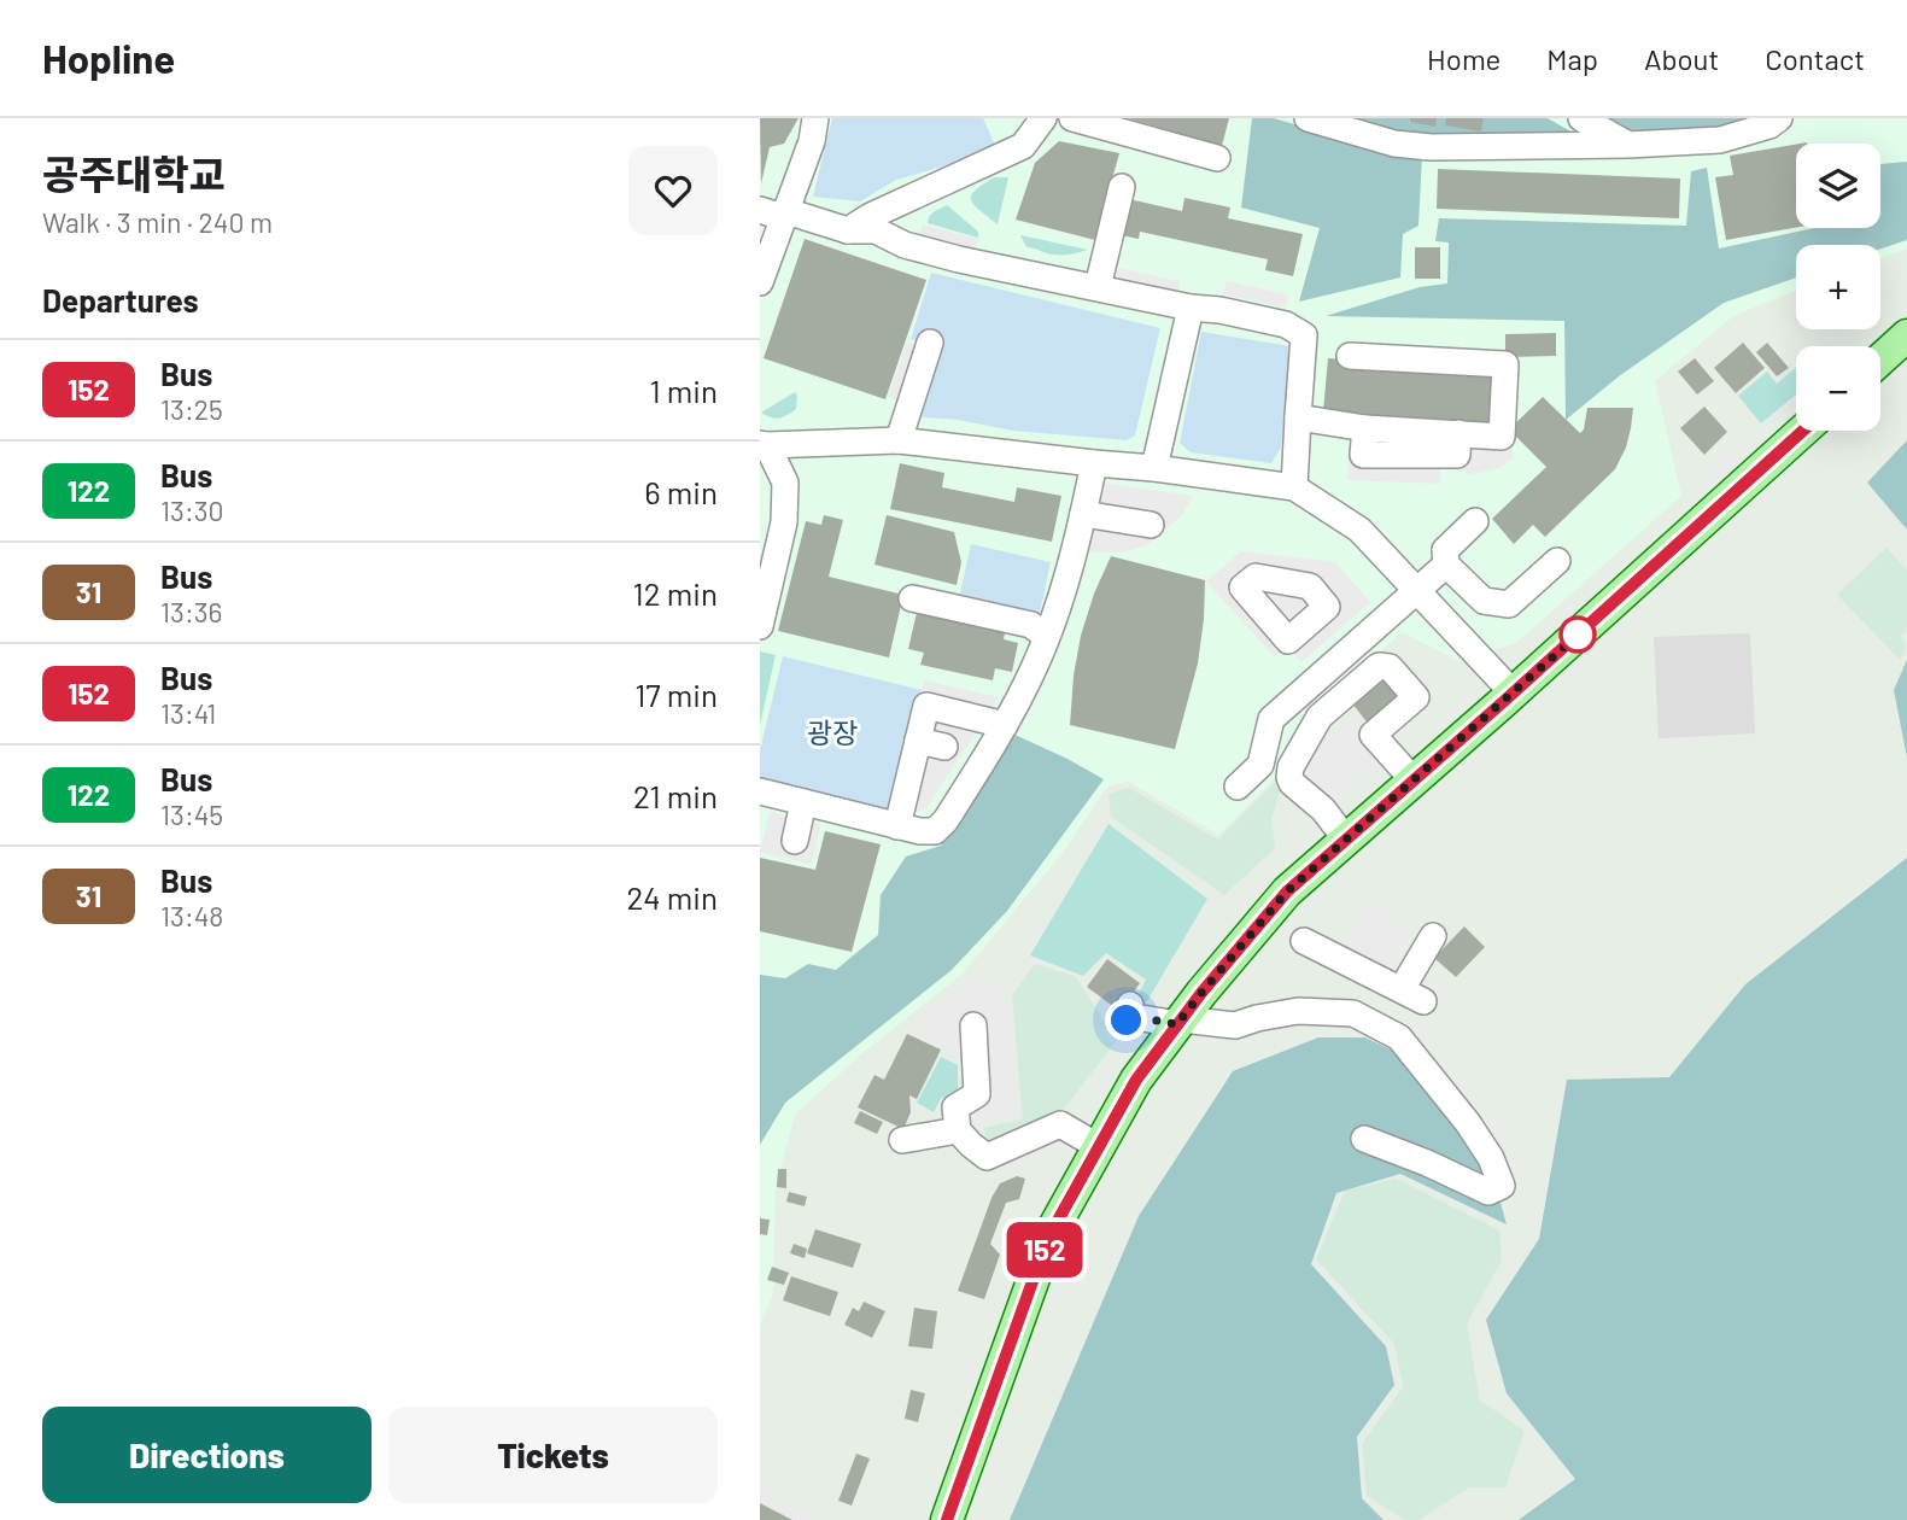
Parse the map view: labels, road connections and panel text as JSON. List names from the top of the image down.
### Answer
{
  "parks": ["광장"],
  "lines": ["bus line 152"],
  "page": {
    "header": "Hopline",
    "nav": [
      "Home",
      "Map",
      "About",
      "Contact"
    ],
    "heading": [
      ["공주대학교", "Walk · 3 min · 240 m"],
      "Departures"
    ],
    "on_map": "152",
    "map_buttons": ["+", "−"],
    "list": [
      {
        "mark": "152",
        "name": "Bus",
        "note": "13:25",
        "value": "1 min"
      },
      {
        "mark": "122",
        "name": "Bus",
        "note": "13:30",
        "value": "6 min"
      },
      {
        "mark": "31",
        "name": "Bus",
        "note": "13:36",
        "value": "12 min"
      },
      {
        "mark": "152",
        "name": "Bus",
        "note": "13:41",
        "value": "17 min"
      },
      {
        "mark": "122",
        "name": "Bus",
        "note": "13:45",
        "value": "21 min"
      },
      {
        "mark": "31",
        "name": "Bus",
        "note": "13:48",
        "value": "24 min"
      }
    ],
    "buttons": ["Directions", "Tickets"]
  }
}
